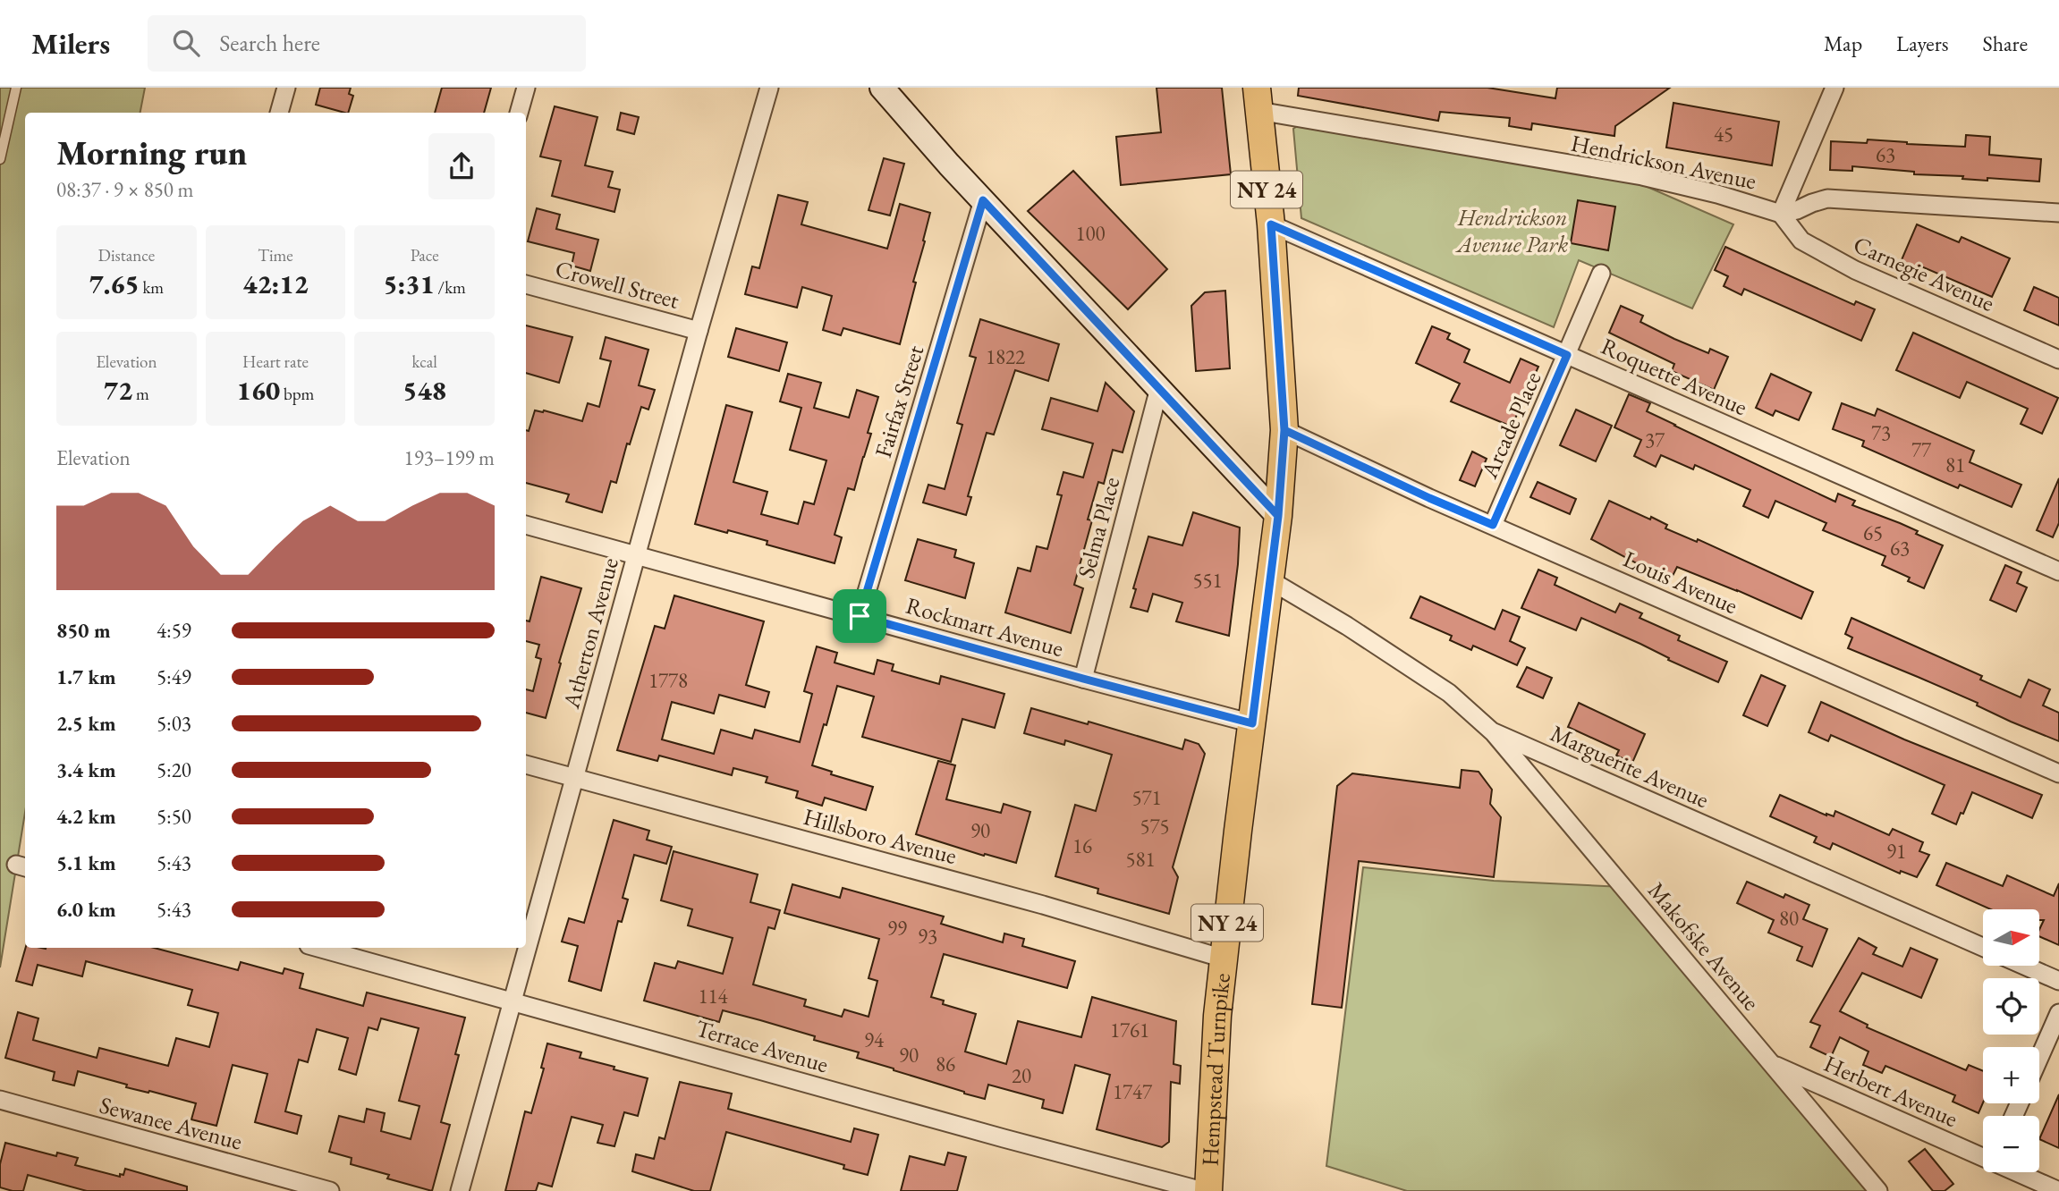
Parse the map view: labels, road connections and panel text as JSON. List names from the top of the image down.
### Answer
{
  "streets": {
    "main road": ["NY 24", "Hempstead Turnpike"],
    "street": [
      "Hendrickson Avenue",
      "Carnegie Avenue",
      "Crowell Street",
      "Roquette Avenue",
      "Fairfax Street",
      "Arcade Place",
      "Selma Place",
      "Louis Avenue",
      "Rockmart Avenue",
      "Atherton Avenue",
      "Marguerite Avenue",
      "Hillsboro Avenue",
      "Makofske Avenue",
      "Terrace Avenue",
      "Herbert Avenue",
      "Sewanee Avenue"
    ]
  },
  "crossings": [
    ["Hendrickson Avenue", "Carnegie Avenue"],
    ["Hendrickson Avenue", "Hempstead Turnpike"],
    ["Crowell Street", "Atherton Avenue"],
    ["Roquette Avenue", "Arcade Place"],
    ["Roquette Avenue", "Hempstead Turnpike"],
    ["Fairfax Street", "Rockmart Avenue"],
    ["Arcade Place", "Louis Avenue"],
    ["Selma Place", "Rockmart Avenue"],
    ["Louis Avenue", "Hempstead Turnpike"],
    ["Rockmart Avenue", "Atherton Avenue"],
    ["Rockmart Avenue", "Hempstead Turnpike"],
    ["Atherton Avenue", "Hillsboro Avenue"],
    ["Atherton Avenue", "Terrace Avenue"],
    ["Marguerite Avenue", "Makofske Avenue"],
    ["Marguerite Avenue", "Hempstead Turnpike"],
    ["Hillsboro Avenue", "Hempstead Turnpike"],
    ["Makofske Avenue", "Herbert Avenue"]
  ],
  "parks": ["Hendrickson Avenue Park"],
  "house_numbers": [
    "45",
    "63",
    "100",
    "1822",
    "73",
    "37",
    "77",
    "81",
    "65",
    "63",
    "551",
    "1778",
    "571",
    "575",
    "90",
    "16",
    "91",
    "581",
    "80",
    "99",
    "93",
    "114",
    "1761",
    "94",
    "90",
    "86",
    "20",
    "1747"
  ],
  "north": "right",
  "page": {
    "header": "Milers",
    "search": "Search here",
    "nav": ["Map", "Layers", "Share"],
    "heading": ["Morning run", "08:37 · 9 × 850 m"],
    "stats": [
      ["Distance", "7.65 km"],
      ["Time", "42:12"],
      ["Pace", "5:31 /km"],
      ["Elevation", "72 m"],
      ["Heart rate", "160 bpm"],
      ["kcal", "548"]
    ],
    "chart": ["Elevation", "193–199 m"],
    "list": [
      {
        "name": "850 m",
        "note": "4:59"
      },
      {
        "name": "1.7 km",
        "note": "5:49"
      },
      {
        "name": "2.5 km",
        "note": "5:03"
      },
      {
        "name": "3.4 km",
        "note": "5:20"
      },
      {
        "name": "4.2 km",
        "note": "5:50"
      },
      {
        "name": "5.1 km",
        "note": "5:43"
      },
      {
        "name": "6.0 km",
        "note": "5:43"
      }
    ],
    "map_buttons": ["+", "−"]
  }
}
